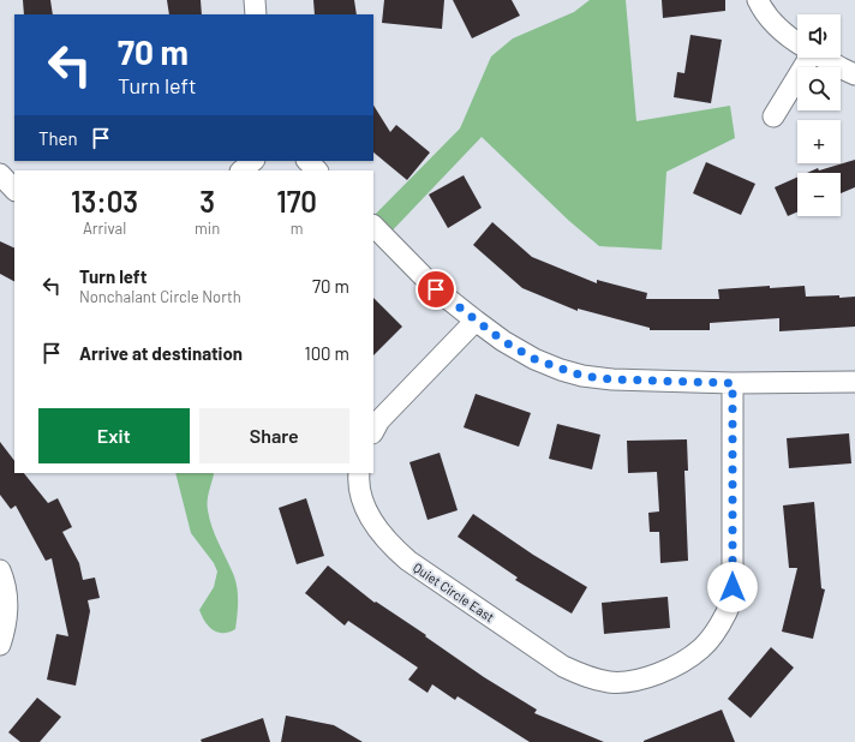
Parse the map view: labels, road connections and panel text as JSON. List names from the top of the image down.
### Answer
{
  "streets": {
    "street": ["Quiet Circle East"]
  },
  "page": {
    "map_buttons": ["+", "−"],
    "turn": ["70 m", "Turn left"],
    "then": "Then",
    "eta": [
      "13:03",
      "Arrival",
      "3",
      "min",
      "170",
      "m"
    ],
    "list": [
      {
        "name": "Turn left",
        "note": "Nonchalant Circle North",
        "value": "70 m"
      },
      {
        "name": "Arrive at destination",
        "value": "100 m"
      }
    ],
    "buttons": ["Exit", "Share"]
  }
}
